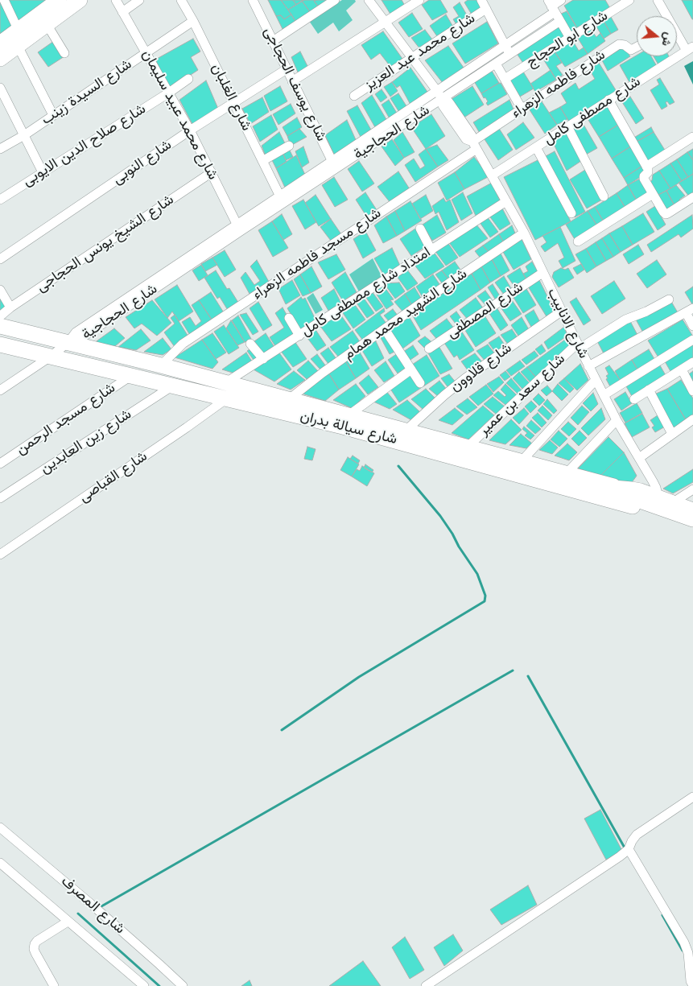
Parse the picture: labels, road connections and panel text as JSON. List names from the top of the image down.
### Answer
{
  "streets": {
    "main road": ["شارع سيالة بدران"],
    "street": [
      "شارع ابو الحجاج",
      "شارع محمد عبد العزيز",
      "شارع يوسف الحجاجى",
      "شارع فاطمه الزهراء",
      "شارع السيدة زينب",
      "شارع الغلبان",
      "شارع مصطفى كامل",
      "شارع محمد عبيد سليمان",
      "شارع الحجاجية",
      "شارع صلاح الدين الايوبى",
      "شارع النوبى",
      "شارع الشيخ يونس الحجاجى",
      "شارع مسجد فاطمه الزهراء",
      "امتداد شارع مصطفى كامل",
      "شارع المصطفى",
      "شارع الشهيد محمد همام",
      "شارع الانابيب",
      "شارع قلاوون",
      "شارع سعد بن عمير",
      "شارع مسجد الرحمن",
      "شارع زين العابدين",
      "شارع القباصى",
      "شارع المصرف"
    ]
  },
  "crossings": [
    ["شارع محمد عبد العزيز", "شارع الانابيب"],
    ["شارع يوسف الحجاجى", "شارع الحجاجية"],
    ["شارع يوسف الحجاجى", "شارع النوبى"],
    ["شارع فاطمه الزهراء", "شارع مسجد فاطمه الزهراء"],
    ["شارع فاطمه الزهراء", "شارع الانابيب"],
    ["شارع السيدة زينب", "شارع الغلبان"],
    ["شارع السيدة زينب", "شارع محمد عبيد سليمان"],
    ["شارع الغلبان", "شارع الحجاجية"],
    ["شارع الغلبان", "شارع النوبى"],
    ["شارع مصطفى كامل", "شارع الانابيب"],
    ["شارع محمد عبيد سليمان", "شارع الحجاجية"],
    ["شارع محمد عبيد سليمان", "شارع صلاح الدين الايوبى"],
    ["شارع محمد عبيد سليمان", "شارع النوبى"],
    ["شارع محمد عبيد سليمان", "شارع الشيخ يونس الحجاجى"],
    ["شارع الحجاجية", "شارع الانابيب"],
    ["شارع الحجاجية", "شارع سيالة بدران"],
    ["شارع مسجد فاطمه الزهراء", "شارع الانابيب"],
    ["شارع مسجد فاطمه الزهراء", "شارع سيالة بدران"],
    ["امتداد شارع مصطفى كامل", "شارع الانابيب"],
    ["امتداد شارع مصطفى كامل", "شارع سيالة بدران"],
    ["شارع المصطفى", "شارع الانابيب"],
    ["شارع الشهيد محمد همام", "شارع الانابيب"],
    ["شارع الشهيد محمد همام", "شارع سيالة بدران"],
    ["شارع الانابيب", "شارع قلاوون"],
    ["شارع الانابيب", "شارع سعد بن عمير"],
    ["شارع الانابيب", "شارع سيالة بدران"],
    ["شارع قلاوون", "شارع سيالة بدران"],
    ["شارع سعد بن عمير", "شارع سيالة بدران"],
    ["شارع مسجد الرحمن", "شارع سيالة بدران"],
    ["شارع سيالة بدران", "شارع زين العابدين"],
    ["شارع سيالة بدران", "شارع القباصى"]
  ],
  "north": "right"
}
